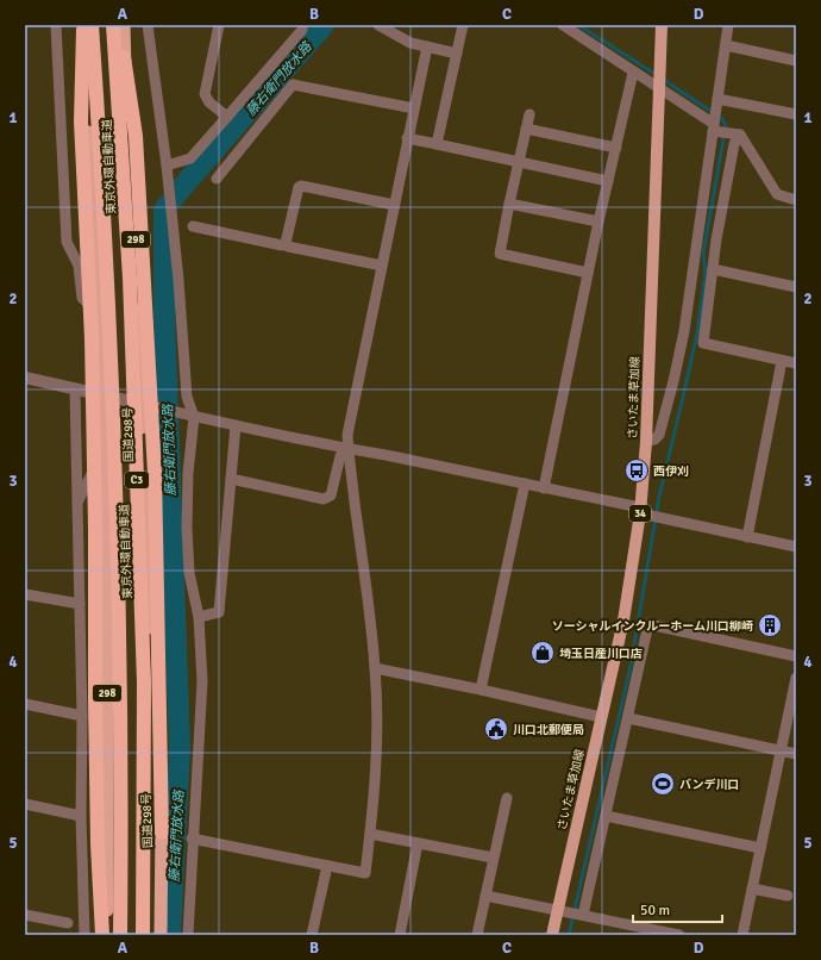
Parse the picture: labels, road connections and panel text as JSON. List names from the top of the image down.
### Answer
{
  "streets": {
    "highway": [
      "東京外環自動車道",
      "298",
      "国道298号",
      "C3"
    ],
    "main road": ["さいたま草加線", "34"]
  },
  "water": ["藤右衛門放水路"],
  "places": {
    "bus stop": ["西伊刈"],
    "building": ["ソーシャルインクルーホーム川口柳崎"],
    "shop": ["埼玉日産川口店"],
    "public building": ["川口北郵便局"],
    "sports": ["バンデ川口"]
  },
  "scale_bar": "50 m",
  "grid": {
    "columns": [
      "A",
      "B",
      "C",
      "D"
    ],
    "rows": [
      "1",
      "2",
      "3",
      "4",
      "5"
    ]
  }
}
